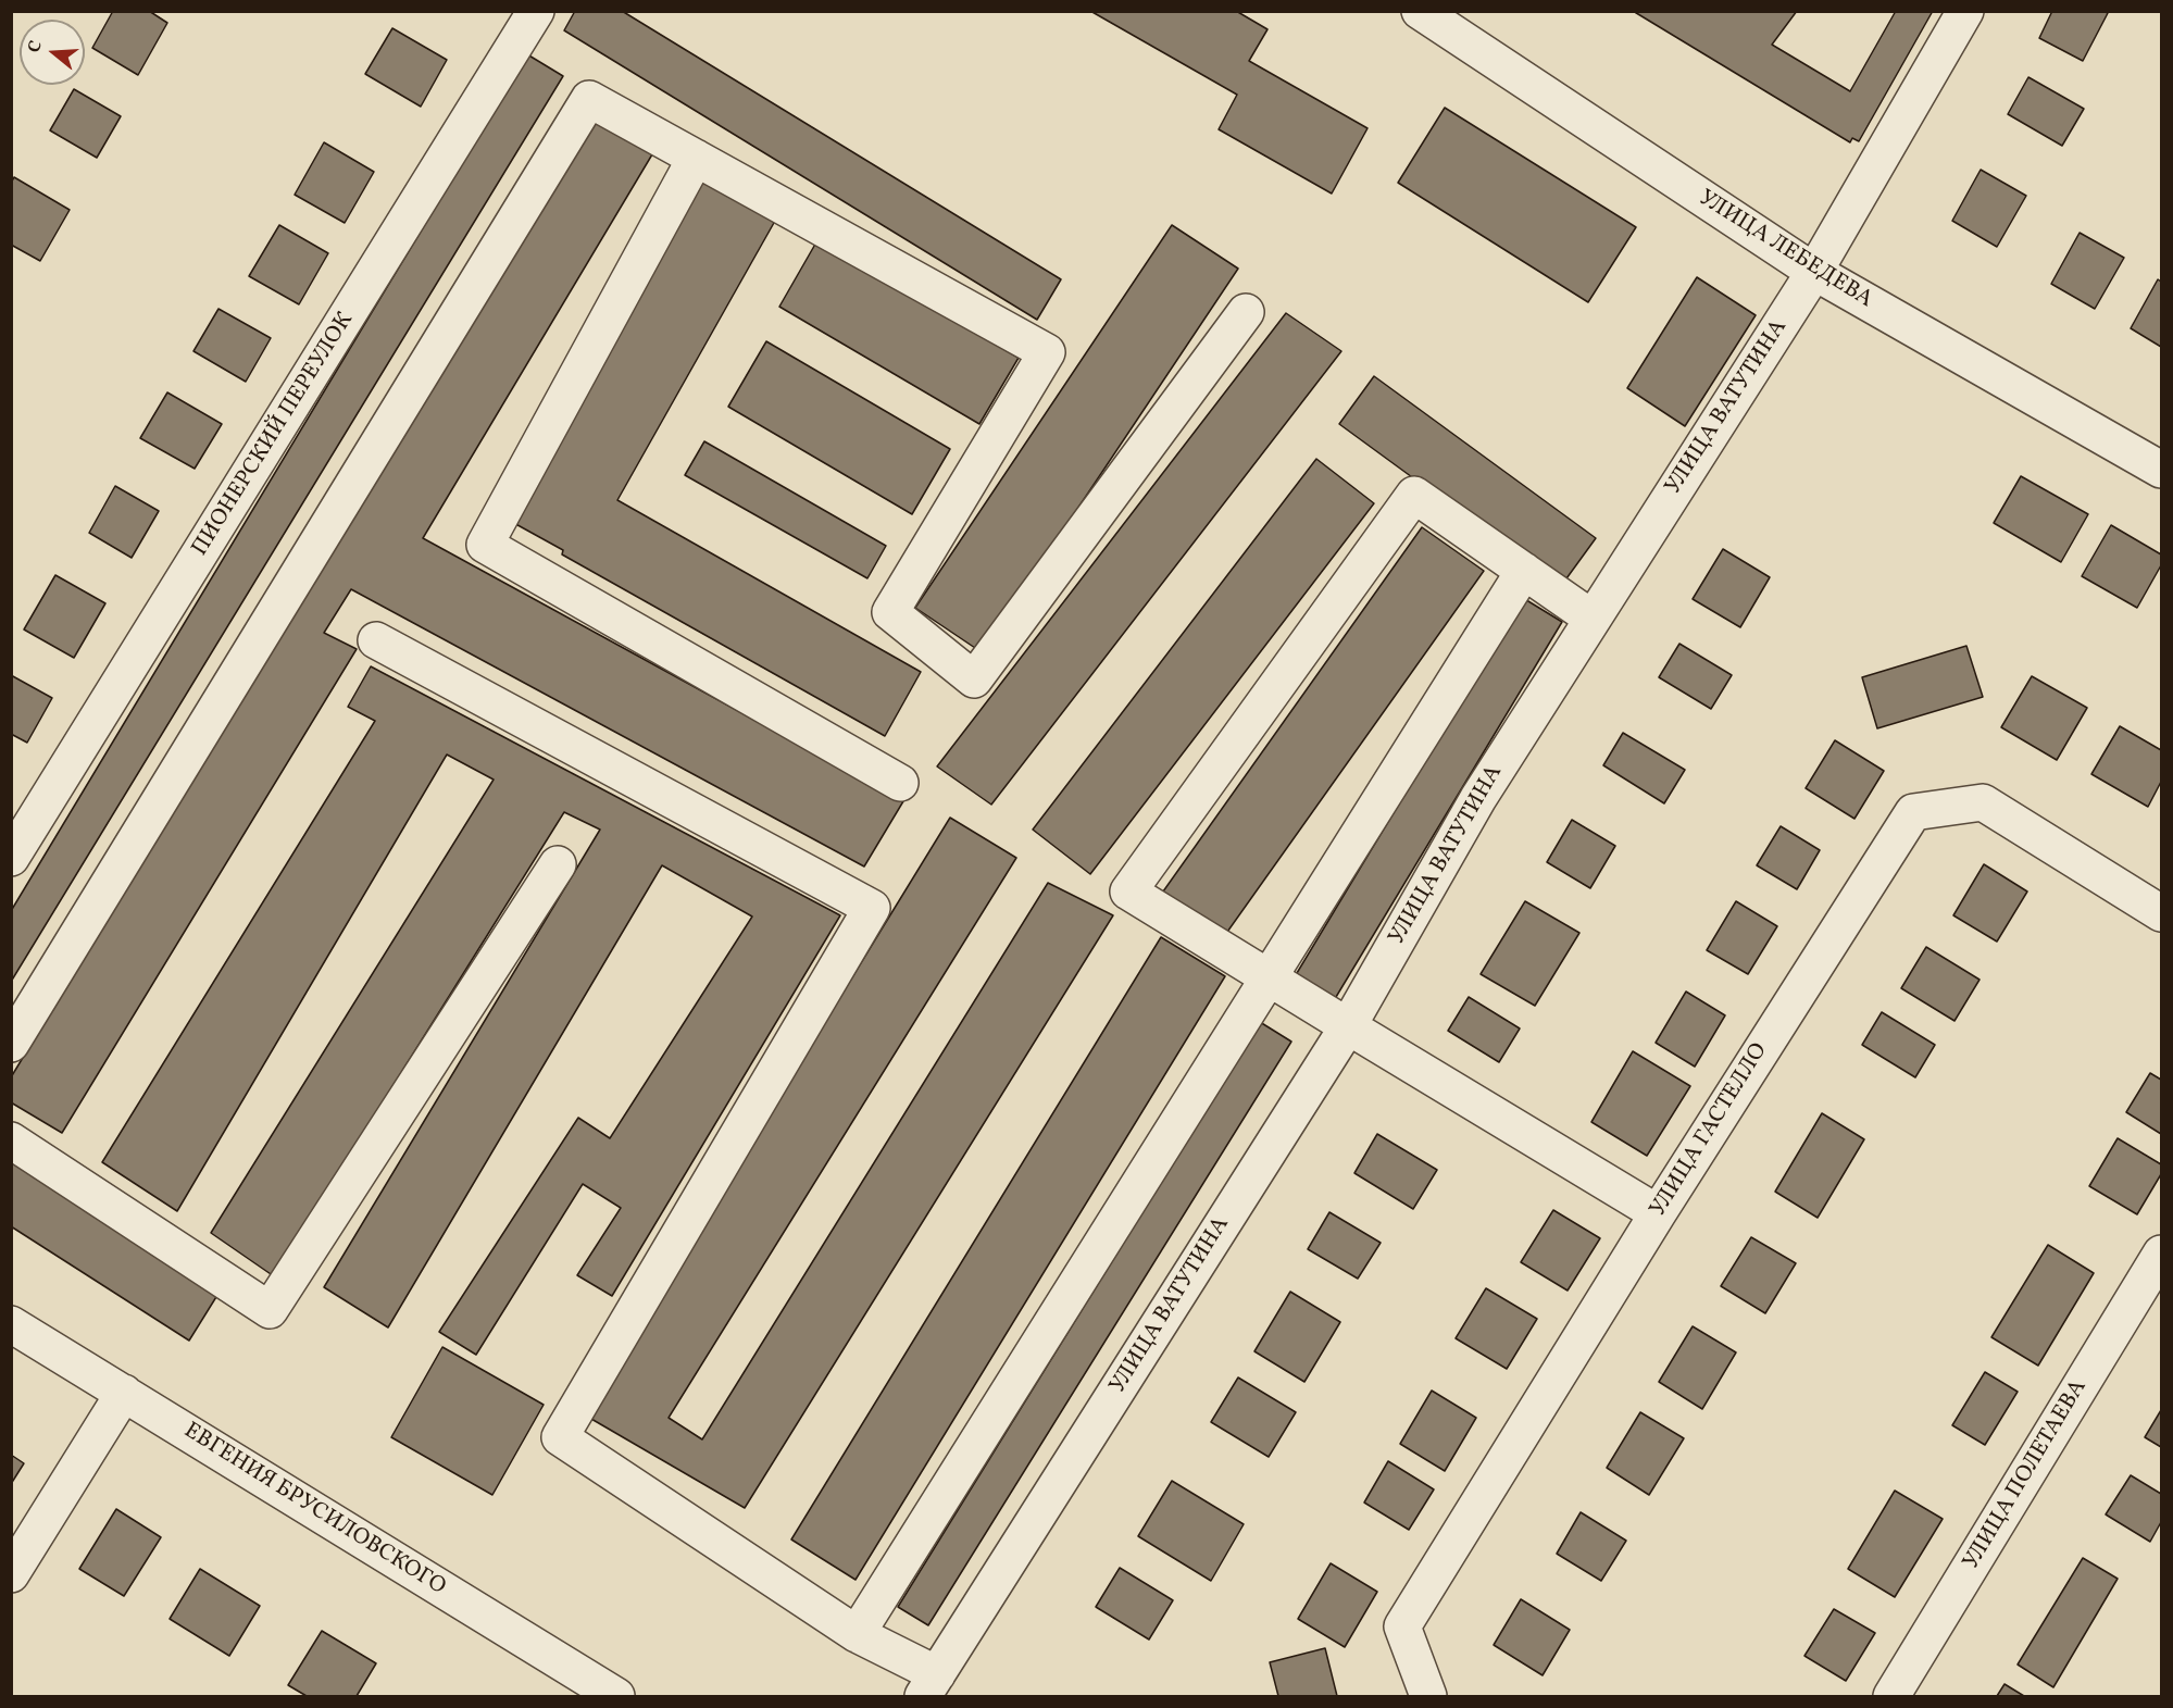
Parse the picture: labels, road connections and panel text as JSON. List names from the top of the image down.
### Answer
{
  "streets": {
    "street": [
      "УЛИЦА ЛЕБЕДЕВА",
      "УЛИЦА ВАТУТИНА",
      "ПИОНЕРСКИЙ ПЕРЕУЛОК",
      "УЛИЦА ГАСТЕЛЛО",
      "УЛИЦА ПОЛЕТАЕВА",
      "ЕВГЕНИЯ БРУСИЛОВСКОГО"
    ]
  },
  "crossings": [
    ["УЛИЦА ЛЕБЕДЕВА", "УЛИЦА ВАТУТИНА"]
  ],
  "north": "left"
}
